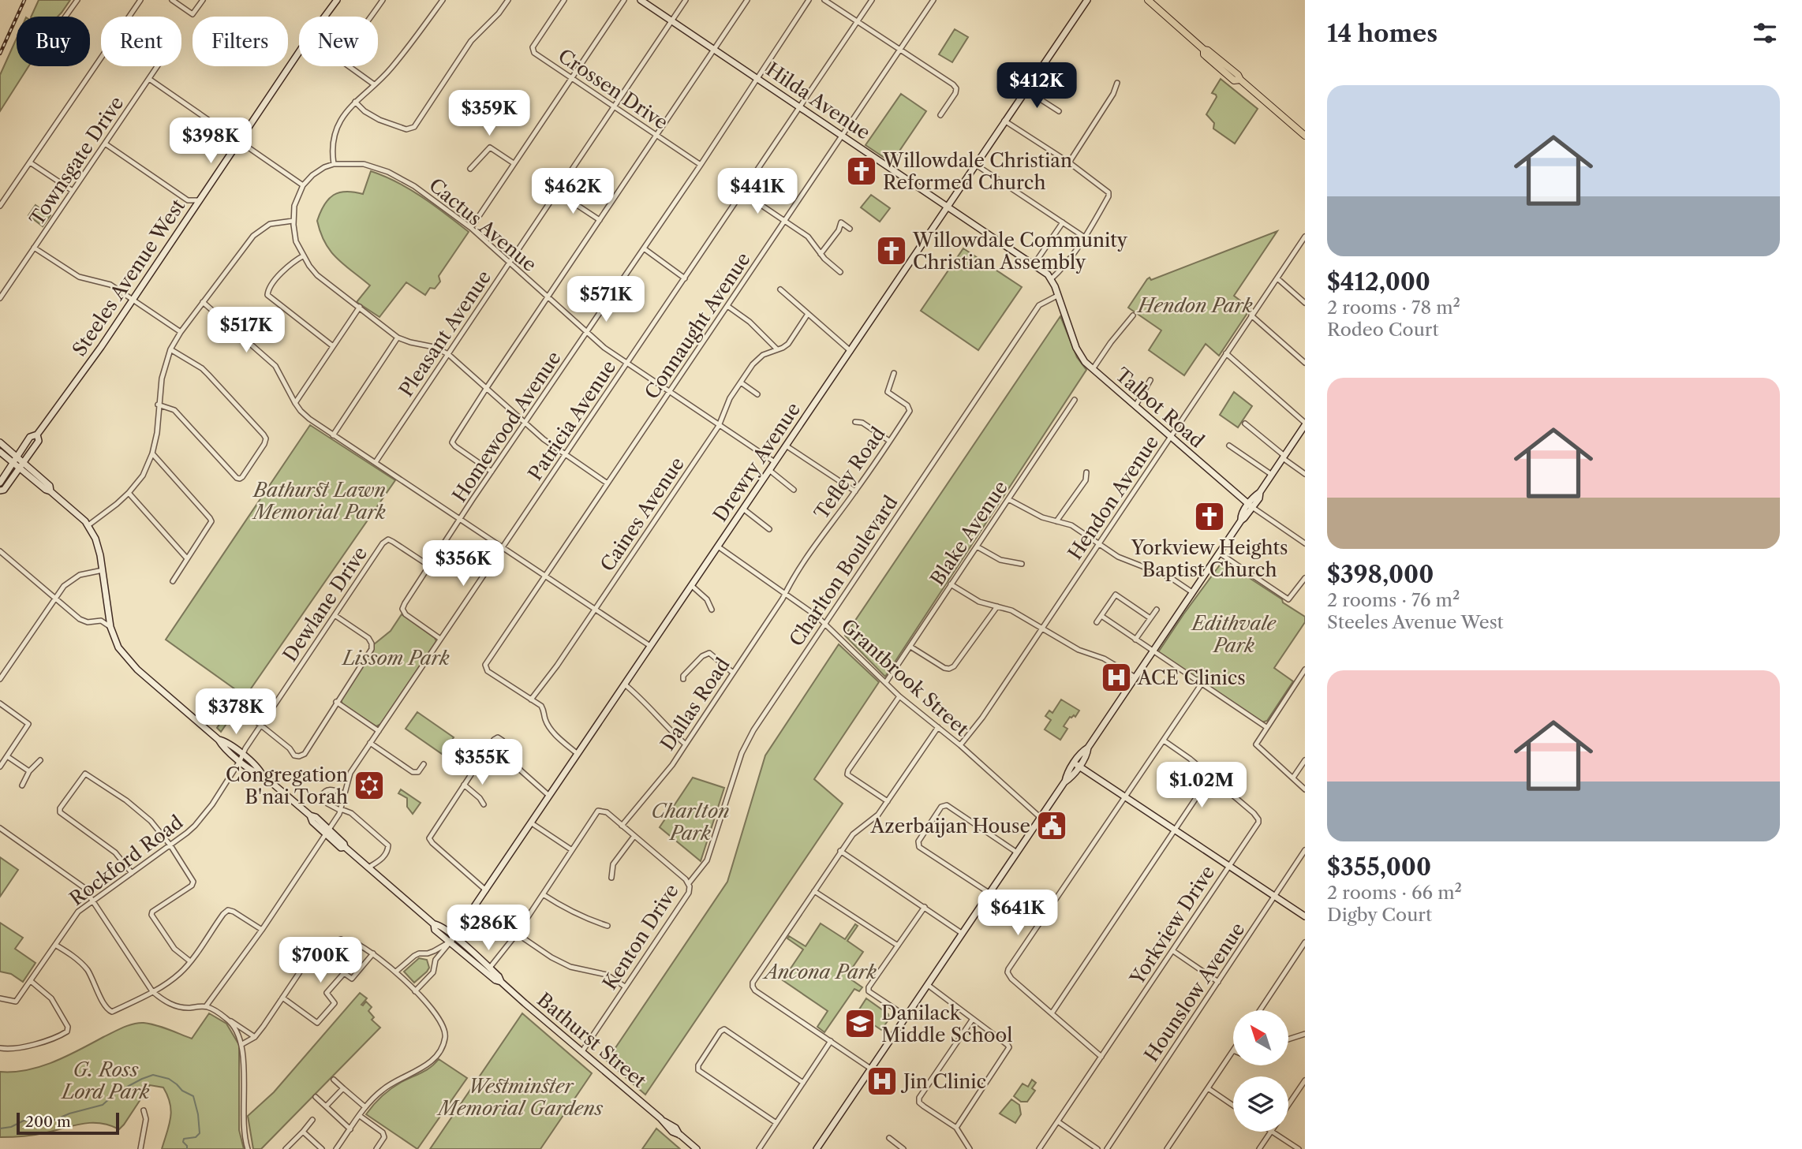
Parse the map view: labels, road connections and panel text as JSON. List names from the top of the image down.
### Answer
{
  "streets": {
    "main road": [
      "Hilda Avenue",
      "Steeles Avenue West",
      "Talbot Road",
      "Drewry Avenue",
      "Bathurst Street"
    ],
    "street": [
      "Crossen Drive",
      "Townsgate Drive",
      "Cactus Avenue",
      "Connaught Avenue",
      "Pleasant Avenue",
      "Patricia Avenue",
      "Homewood Avenue",
      "Tefley Road",
      "Hendon Avenue",
      "Caines Avenue",
      "Blake Avenue",
      "Charlton Boulevard",
      "Dewlane Drive",
      "Grantbrook Street",
      "Dallas Road",
      "Rockford Road",
      "Yorkview Drive",
      "Kenton Drive",
      "Hounslow Avenue"
    ]
  },
  "crossings": [
    ["Crossen Drive", "Pleasant Avenue"],
    ["Crossen Drive", "Homewood Avenue"],
    ["Hilda Avenue", "Connaught Avenue"],
    ["Hilda Avenue", "Pleasant Avenue"],
    ["Hilda Avenue", "Talbot Road"],
    ["Hilda Avenue", "Patricia Avenue"],
    ["Hilda Avenue", "Homewood Avenue"],
    ["Hilda Avenue", "Drewry Avenue"],
    ["Cactus Avenue", "Connaught Avenue"],
    ["Cactus Avenue", "Pleasant Avenue"],
    ["Cactus Avenue", "Patricia Avenue"],
    ["Cactus Avenue", "Homewood Avenue"],
    ["Cactus Avenue", "Drewry Avenue"],
    ["Cactus Avenue", "Caines Avenue"],
    ["Steeles Avenue West", "Bathurst Street"],
    ["Connaught Avenue", "Caines Avenue"],
    ["Talbot Road", "Hendon Avenue"],
    ["Talbot Road", "Charlton Boulevard"],
    ["Patricia Avenue", "Homewood Avenue"],
    ["Patricia Avenue", "Bathurst Street"],
    ["Homewood Avenue", "Dewlane Drive"],
    ["Drewry Avenue", "Grantbrook Street"],
    ["Drewry Avenue", "Bathurst Street"],
    ["Tefley Road", "Grantbrook Street"],
    ["Tefley Road", "Dallas Road"],
    ["Hendon Avenue", "Grantbrook Street"],
    ["Blake Avenue", "Grantbrook Street"],
    ["Charlton Boulevard", "Grantbrook Street"],
    ["Charlton Boulevard", "Kenton Drive"],
    ["Dewlane Drive", "Rockford Road"],
    ["Dewlane Drive", "Bathurst Street"],
    ["Grantbrook Street", "Dallas Road"],
    ["Dallas Road", "Kenton Drive"],
    ["Rockford Road", "Bathurst Street"],
    ["Kenton Drive", "Bathurst Street"]
  ],
  "parks": [
    "Hendon Park",
    "Bathurst Lawn Memorial Park",
    "Edithvale Park",
    "Lissom Park",
    "Charlton Park",
    "Ancona Park",
    "G. Ross Lord Park",
    "Westminster Memorial Gardens"
  ],
  "places": {
    "church": ["Willowdale Christian Reformed Church", "Willowdale Community Christian Assembly", "Yorkview Heights Baptist Church"],
    "hospital": ["ACE Clinics", "Jin Clinic"],
    "synagogue": ["Congregation B'nai Torah"],
    "public building": ["Azerbaijan House"],
    "school or university": ["Danilack Middle School"]
  },
  "scale_bar": "200 m",
  "north": "top left",
  "page": {
    "heading": "14 homes",
    "chip": [
      "Buy",
      "Rent",
      "Filters",
      "New"
    ],
    "price": [
      "$412K",
      "$359K",
      "$398K",
      "$462K",
      "$441K",
      "$571K",
      "$517K",
      "$356K",
      "$378K",
      "$355K",
      "$1.02M",
      "$641K",
      "$286K",
      "$700K"
    ],
    "list": [
      {
        "name": "$412,000",
        "note": "2 rooms · 78 m² · Rodeo Court"
      },
      {
        "name": "$398,000",
        "note": "2 rooms · 76 m² · Steeles Avenue West"
      },
      {
        "name": "$355,000",
        "note": "2 rooms · 66 m² · Digby Court"
      }
    ],
    "scale": "200 m"
  }
}
